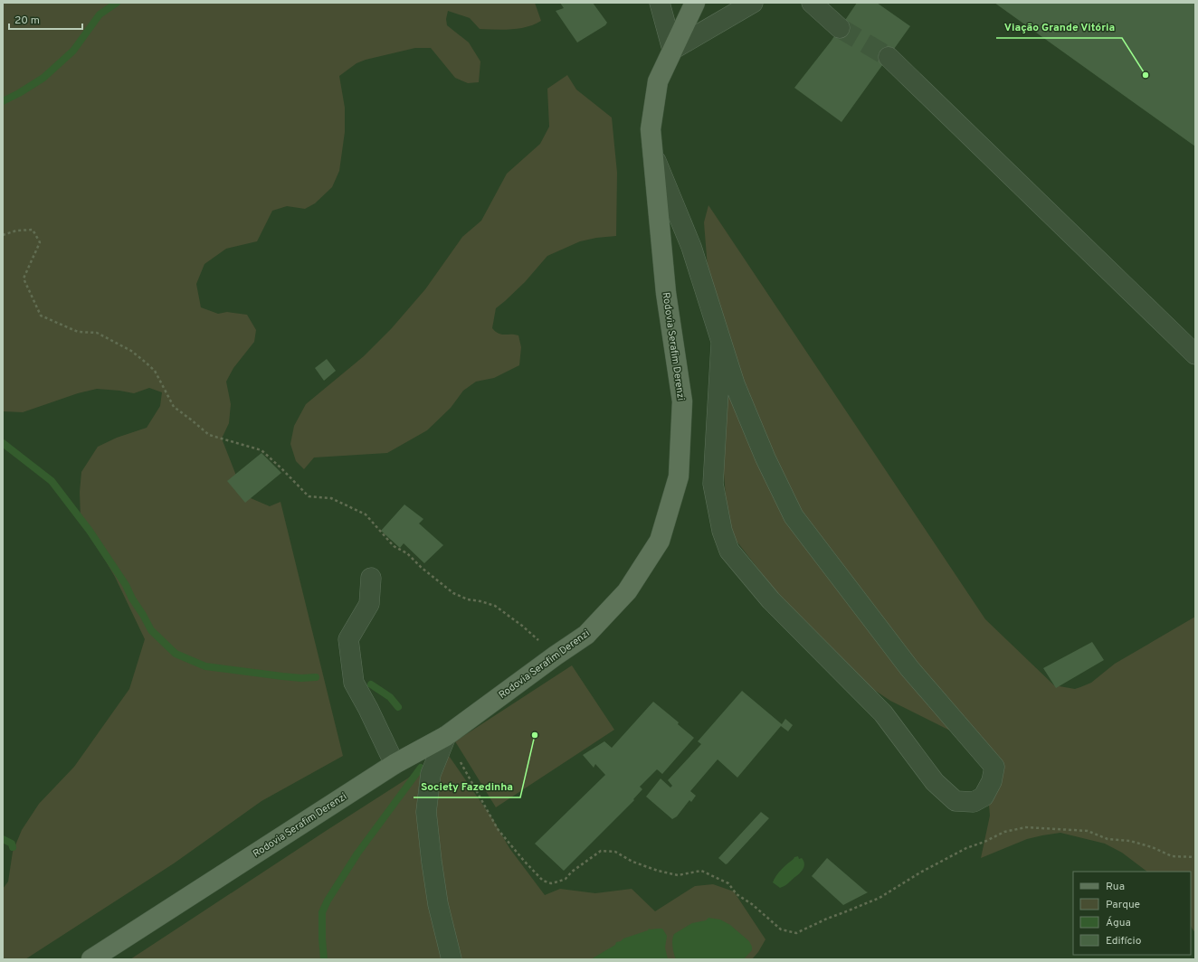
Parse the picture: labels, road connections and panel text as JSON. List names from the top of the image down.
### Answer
{
  "streets": {
    "main road": ["Rodovia Serafim Derenzi"]
  },
  "places": ["Viação Grande Vitória", "Society Fazedinha"],
  "legend": [
    "Rua",
    "Parque",
    "Água",
    "Edifício"
  ],
  "scale_bar": "20 m"
}
